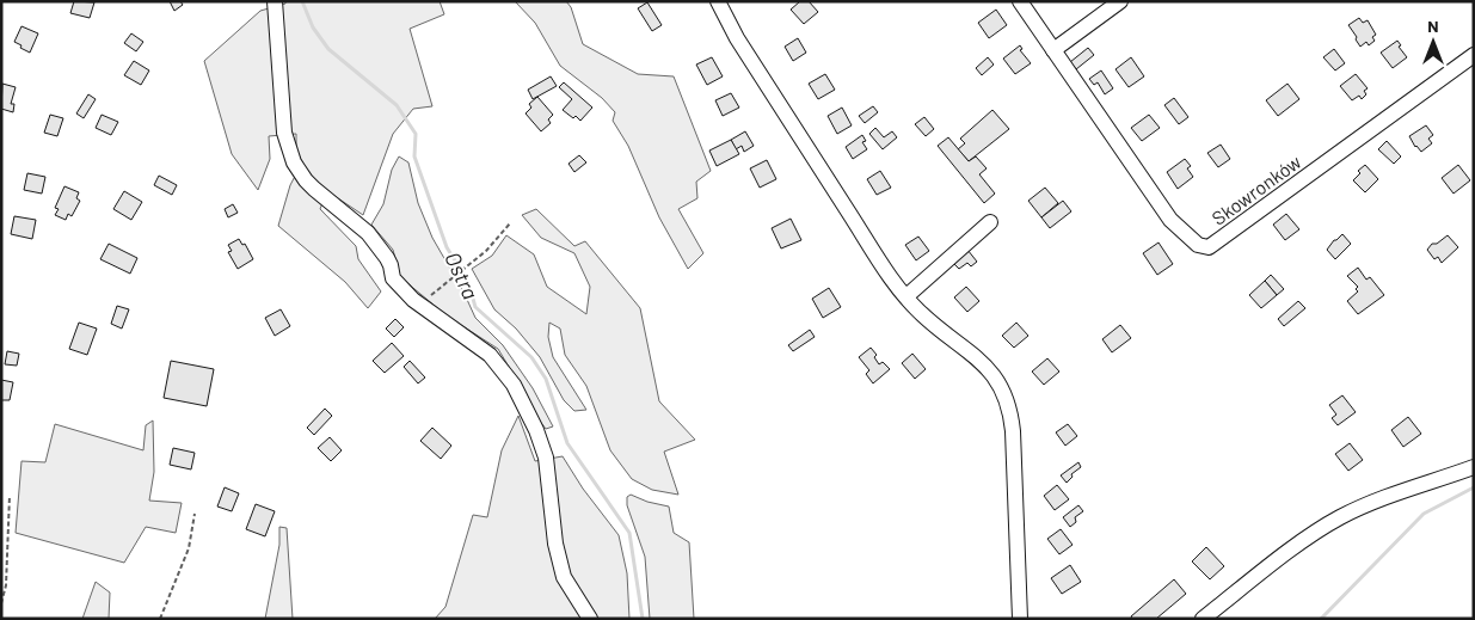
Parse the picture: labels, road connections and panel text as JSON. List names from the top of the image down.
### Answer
{
  "streets": {
    "street": ["Skowronków"]
  },
  "water": ["Ostra"],
  "north": "top"
}
